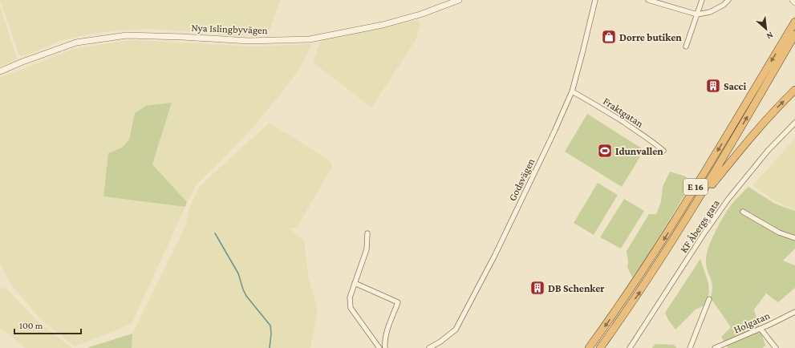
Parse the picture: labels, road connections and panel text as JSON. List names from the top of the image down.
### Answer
{
  "streets": {
    "highway": ["E 16"],
    "street": [
      "Nya Islingbyvägen",
      "Fraktgatan",
      "Godsvägen",
      "KF Åbergs gata",
      "Holgatan"
    ]
  },
  "crossings": [
    ["Fraktgatan", "Godsvägen"]
  ],
  "places": {
    "shop": ["Dorre butiken"],
    "building": ["Sacci", "DB Schenker"],
    "sports": ["Idunvallen"]
  },
  "scale_bar": "100 m",
  "north": "bottom right"
}
